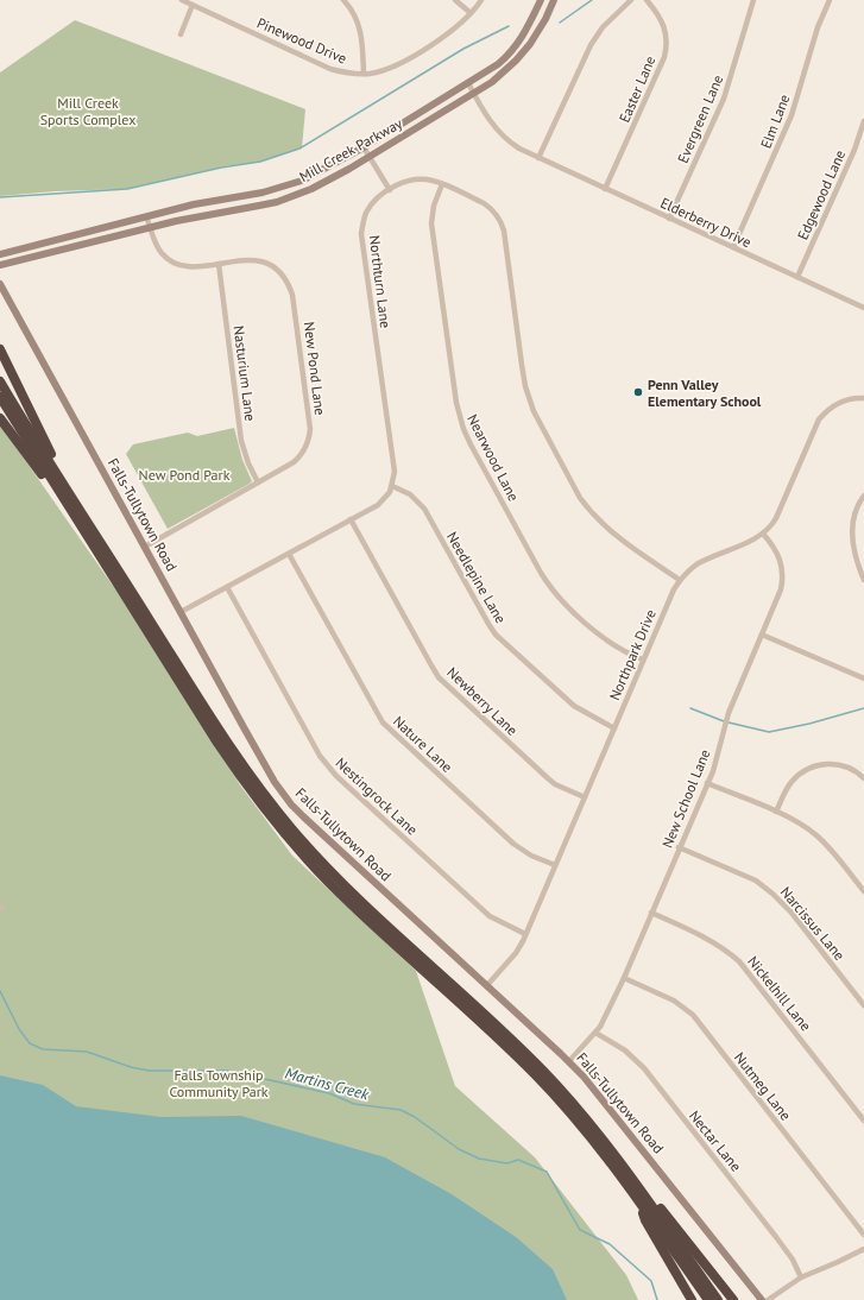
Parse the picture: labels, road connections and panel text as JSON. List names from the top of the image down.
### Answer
{
  "streets": {
    "street": [
      "Pinewood Drive",
      "Easter Lane",
      "Evergreen Lane",
      "Elm Lane",
      "Mill Creek Parkway",
      "Edgewood Lane",
      "Elderberry Drive",
      "Northturn Lane",
      "New Pond Lane",
      "Nasturium Lane",
      "Nearwood Lane",
      "Falls-Tullytown Road",
      "Needlepine Lane",
      "Northpark Drive",
      "Newberry Lane",
      "Nature Lane",
      "Nestingrock Lane",
      "New School Lane",
      "Narcissus Lane",
      "Nickelhill Lane",
      "Nutmeg Lane",
      "Nectar Lane"
    ]
  },
  "crossings": [
    ["Easter Lane", "Elderberry Drive"],
    ["Evergreen Lane", "Elderberry Drive"],
    ["Elm Lane", "Elderberry Drive"],
    ["Mill Creek Parkway", "Elderberry Drive"],
    ["Mill Creek Parkway", "New Pond Lane"],
    ["Edgewood Lane", "Elderberry Drive"],
    ["Northturn Lane", "Nearwood Lane"],
    ["Northturn Lane", "Needlepine Lane"],
    ["Northturn Lane", "Northpark Drive"],
    ["New Pond Lane", "Nasturium Lane"],
    ["New Pond Lane", "Falls-Tullytown Road"],
    ["Nearwood Lane", "Northpark Drive"],
    ["Falls-Tullytown Road", "Northpark Drive"],
    ["Falls-Tullytown Road", "New School Lane"],
    ["Needlepine Lane", "Northpark Drive"],
    ["Northpark Drive", "Newberry Lane"],
    ["Northpark Drive", "Nature Lane"],
    ["Northpark Drive", "Nestingrock Lane"],
    ["Northpark Drive", "New School Lane"],
    ["New School Lane", "Narcissus Lane"],
    ["New School Lane", "Nickelhill Lane"],
    ["New School Lane", "Nutmeg Lane"],
    ["New School Lane", "Nectar Lane"]
  ],
  "water": ["Martins Creek"],
  "parks": ["Mill Creek Sports Complex", "New Pond Park", "Falls Township Community Park"],
  "places": ["Penn Valley Elementary School"]
}
